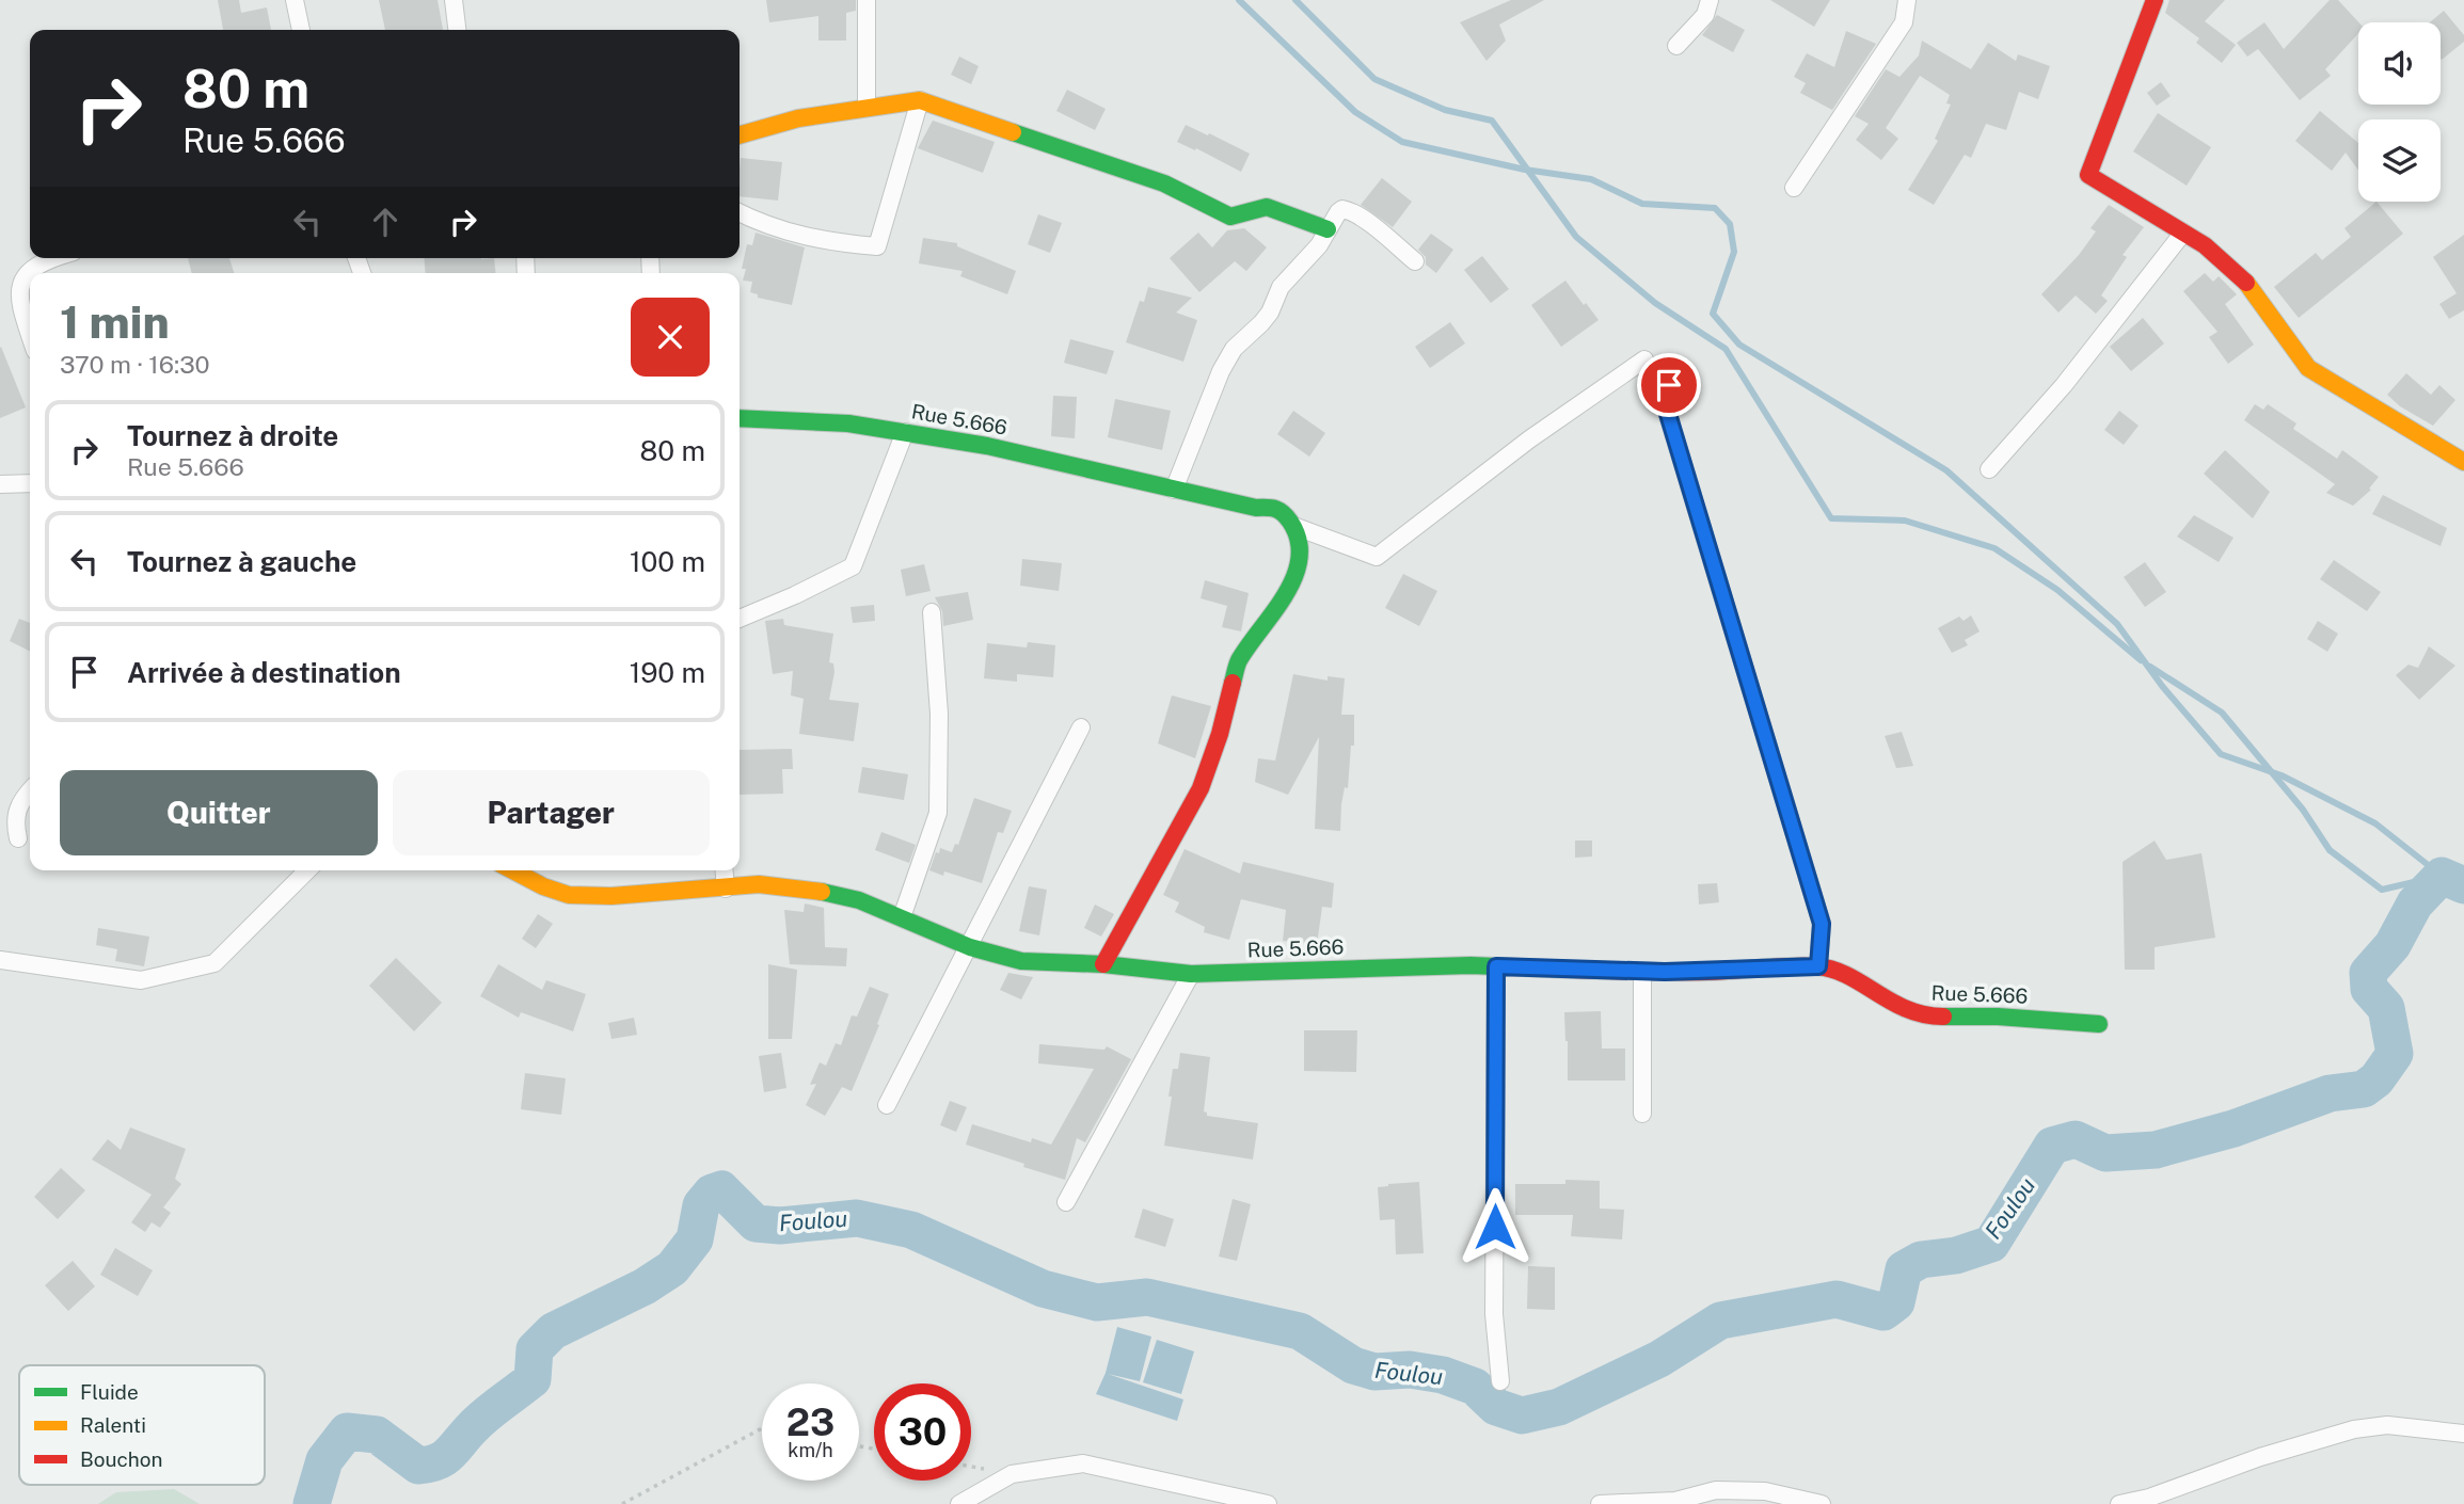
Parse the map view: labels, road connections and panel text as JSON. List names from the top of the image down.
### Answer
{
  "streets": {
    "street": ["Rue 5.666"]
  },
  "water": ["Foulou"],
  "legend": ["Fluide", "Ralenti", "Bouchon"],
  "page": {
    "turn": ["80 m", "Rue 5.666"],
    "heading": ["1 min", "370 m · 16:30"],
    "list": [
      {
        "name": "Tournez à droite",
        "note": "Rue 5.666",
        "value": "80 m"
      },
      {
        "name": "Tournez à gauche",
        "value": "100 m"
      },
      {
        "name": "Arrivée à destination",
        "value": "190 m"
      }
    ],
    "buttons": ["Quitter", "Partager"],
    "speed": "23 km/h",
    "limit": "30"
  }
}
